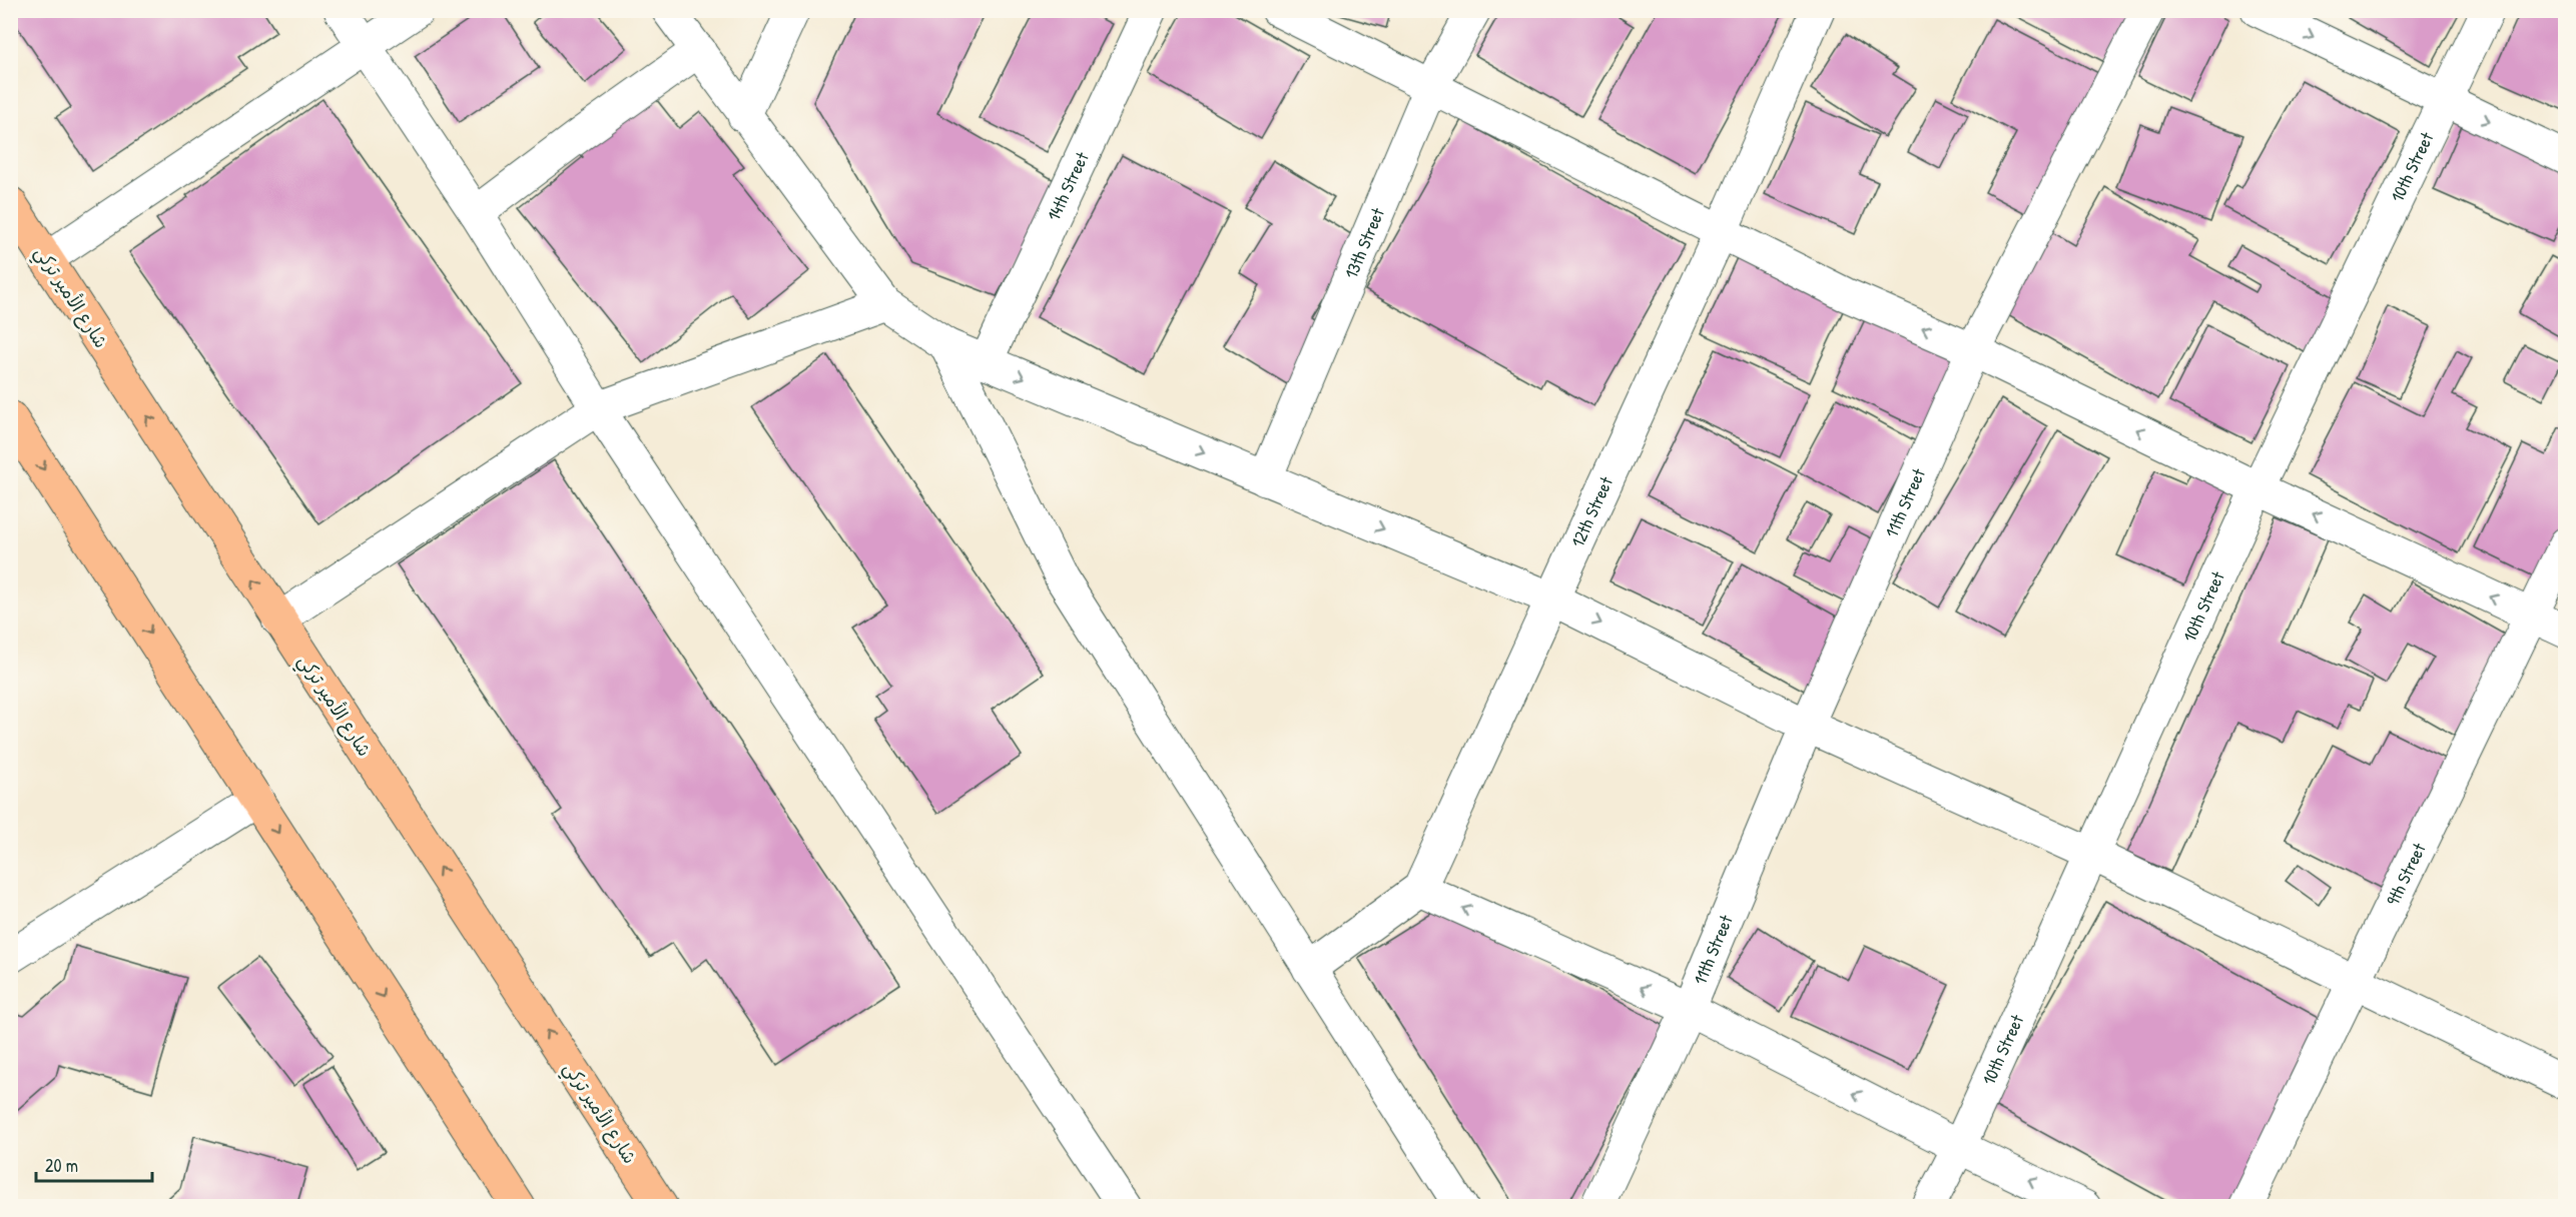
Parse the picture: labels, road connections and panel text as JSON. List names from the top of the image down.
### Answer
{
  "streets": {
    "main road": ["شارع الأمير تركي"],
    "street": [
      "10th Street",
      "14th Street",
      "13th Street",
      "11th Street",
      "12th Street",
      "9th Street"
    ]
  },
  "scale_bar": "20 m"
}
